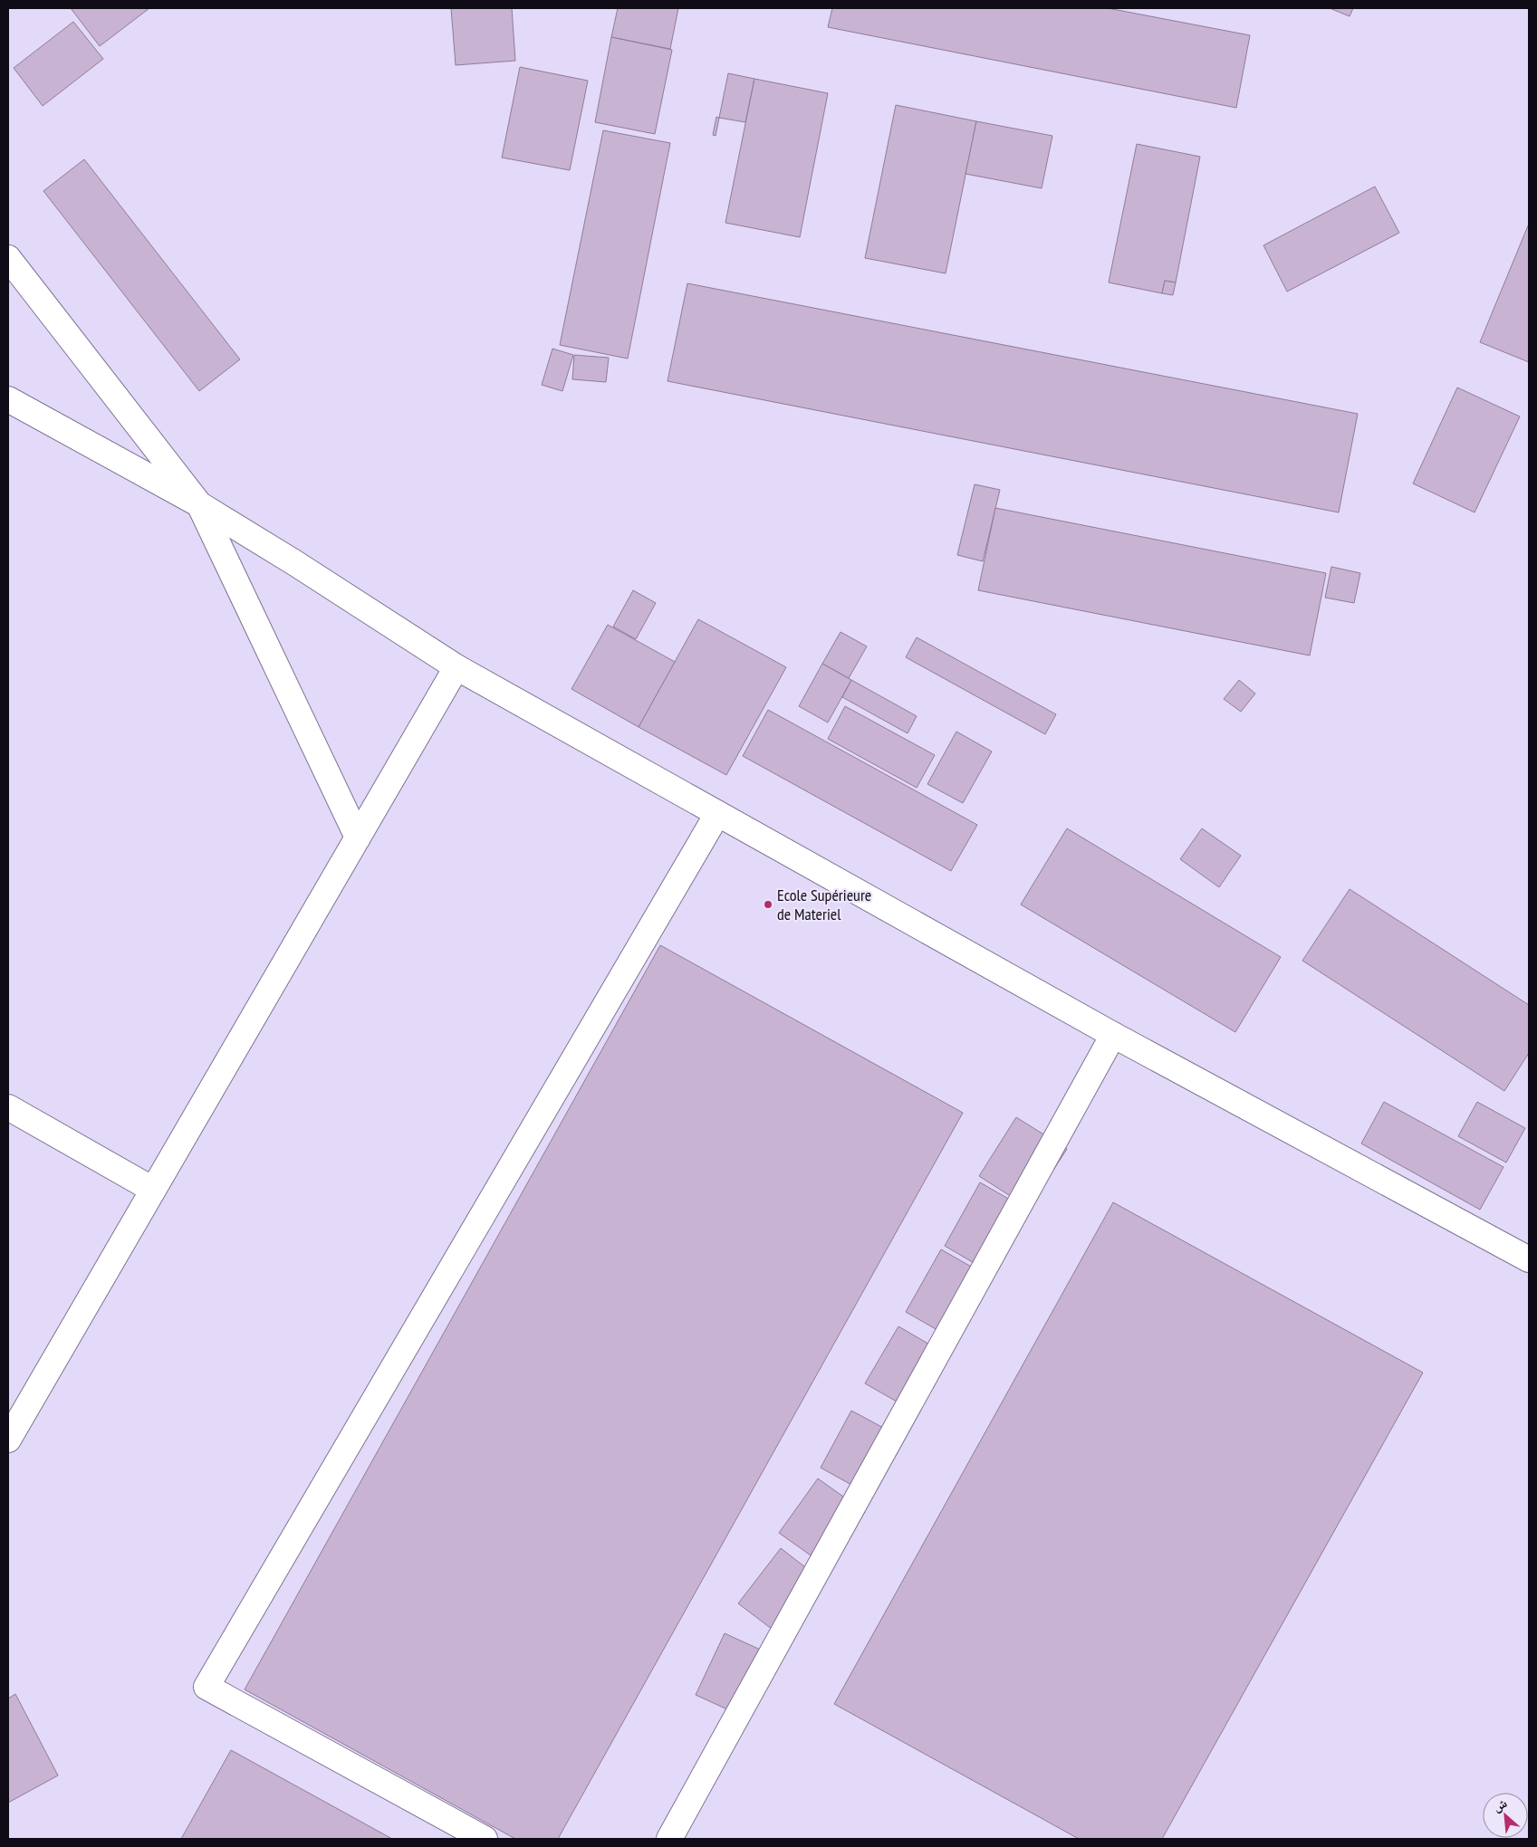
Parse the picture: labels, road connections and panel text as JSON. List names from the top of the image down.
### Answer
{
  "places": ["Ecole Supérieure de Materiel"],
  "north": "top left"
}
